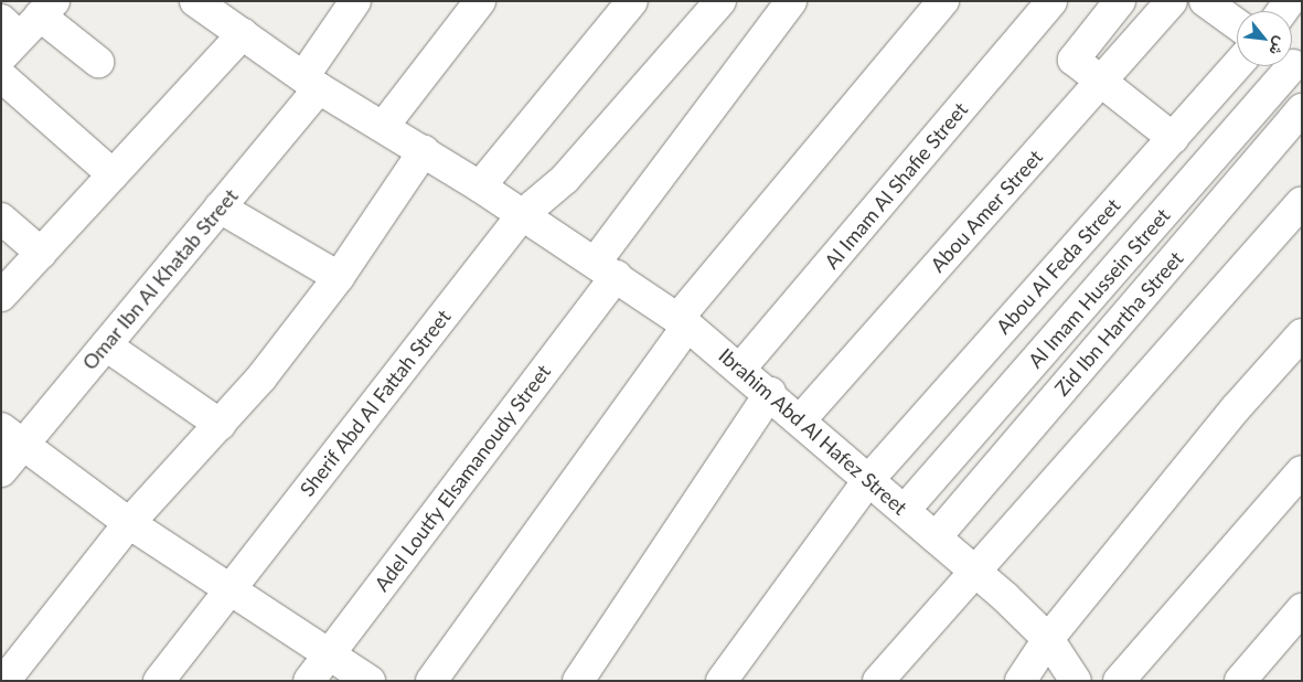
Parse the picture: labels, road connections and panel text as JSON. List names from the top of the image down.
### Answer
{
  "streets": {
    "street": [
      "Al Imam Al Shafie Street",
      "Abou Amer Street",
      "Abou Al Feda Street",
      "Omar Ibn Al Khatab Street",
      "Al Imam Hussein Street",
      "Zid Ibn Hartha Street",
      "Sherif Abd Al Fattah Street",
      "Ibrahim Abd Al Hafez Street",
      "Adel Loutfy Elsamanoudy Street"
    ]
  },
  "crossings": [
    ["Al Imam Al Shafie Street", "Ibrahim Abd Al Hafez Street"],
    ["Abou Amer Street", "Ibrahim Abd Al Hafez Street"],
    ["Abou Al Feda Street", "Ibrahim Abd Al Hafez Street"],
    ["Omar Ibn Al Khatab Street", "Ibrahim Abd Al Hafez Street"],
    ["Al Imam Hussein Street", "Ibrahim Abd Al Hafez Street"],
    ["Zid Ibn Hartha Street", "Ibrahim Abd Al Hafez Street"],
    ["Sherif Abd Al Fattah Street", "Ibrahim Abd Al Hafez Street"],
    ["Ibrahim Abd Al Hafez Street", "Adel Loutfy Elsamanoudy Street"]
  ],
  "north": "bottom right"
}
